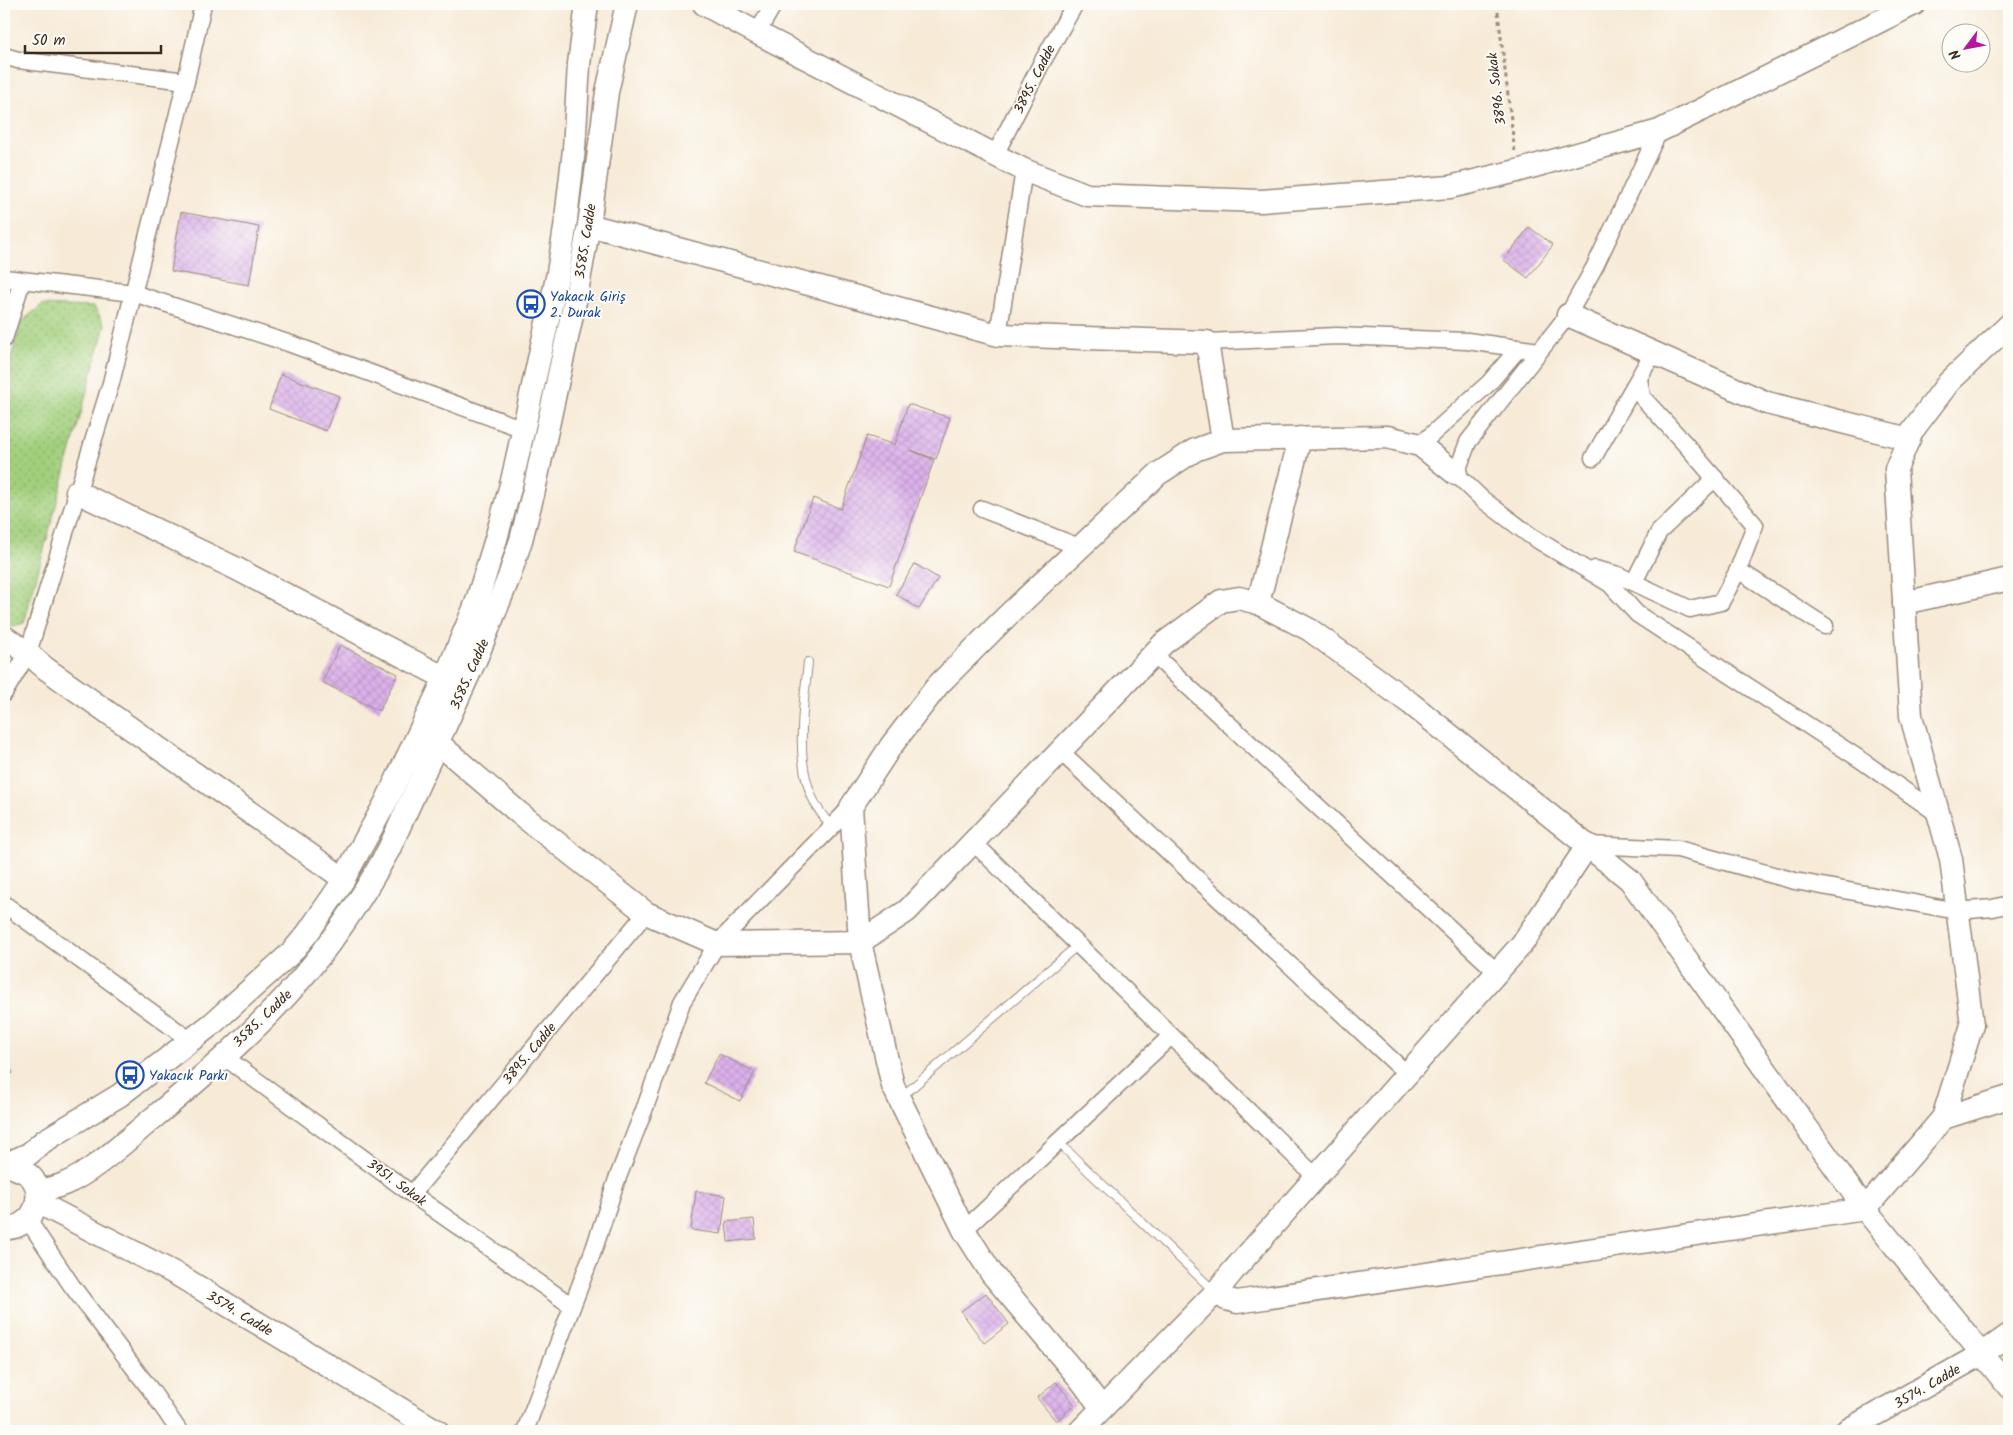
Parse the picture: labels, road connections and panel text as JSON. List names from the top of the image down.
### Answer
{
  "streets": {
    "street": [
      "3895. Cadde",
      "3585. Cadde",
      "3951. Sokak",
      "3574. Cadde"
    ],
    "path": ["3896. Sokak"]
  },
  "crossings": [
    ["3895. Cadde", "3951. Sokak"],
    ["3585. Cadde", "3951. Sokak"],
    ["3585. Cadde", "3574. Cadde"]
  ],
  "places": {
    "bus stop": ["Yakacık Giriş 2. Durak", "Yakacık Parkı"]
  },
  "scale_bar": "50 m",
  "north": "bottom left"
}
